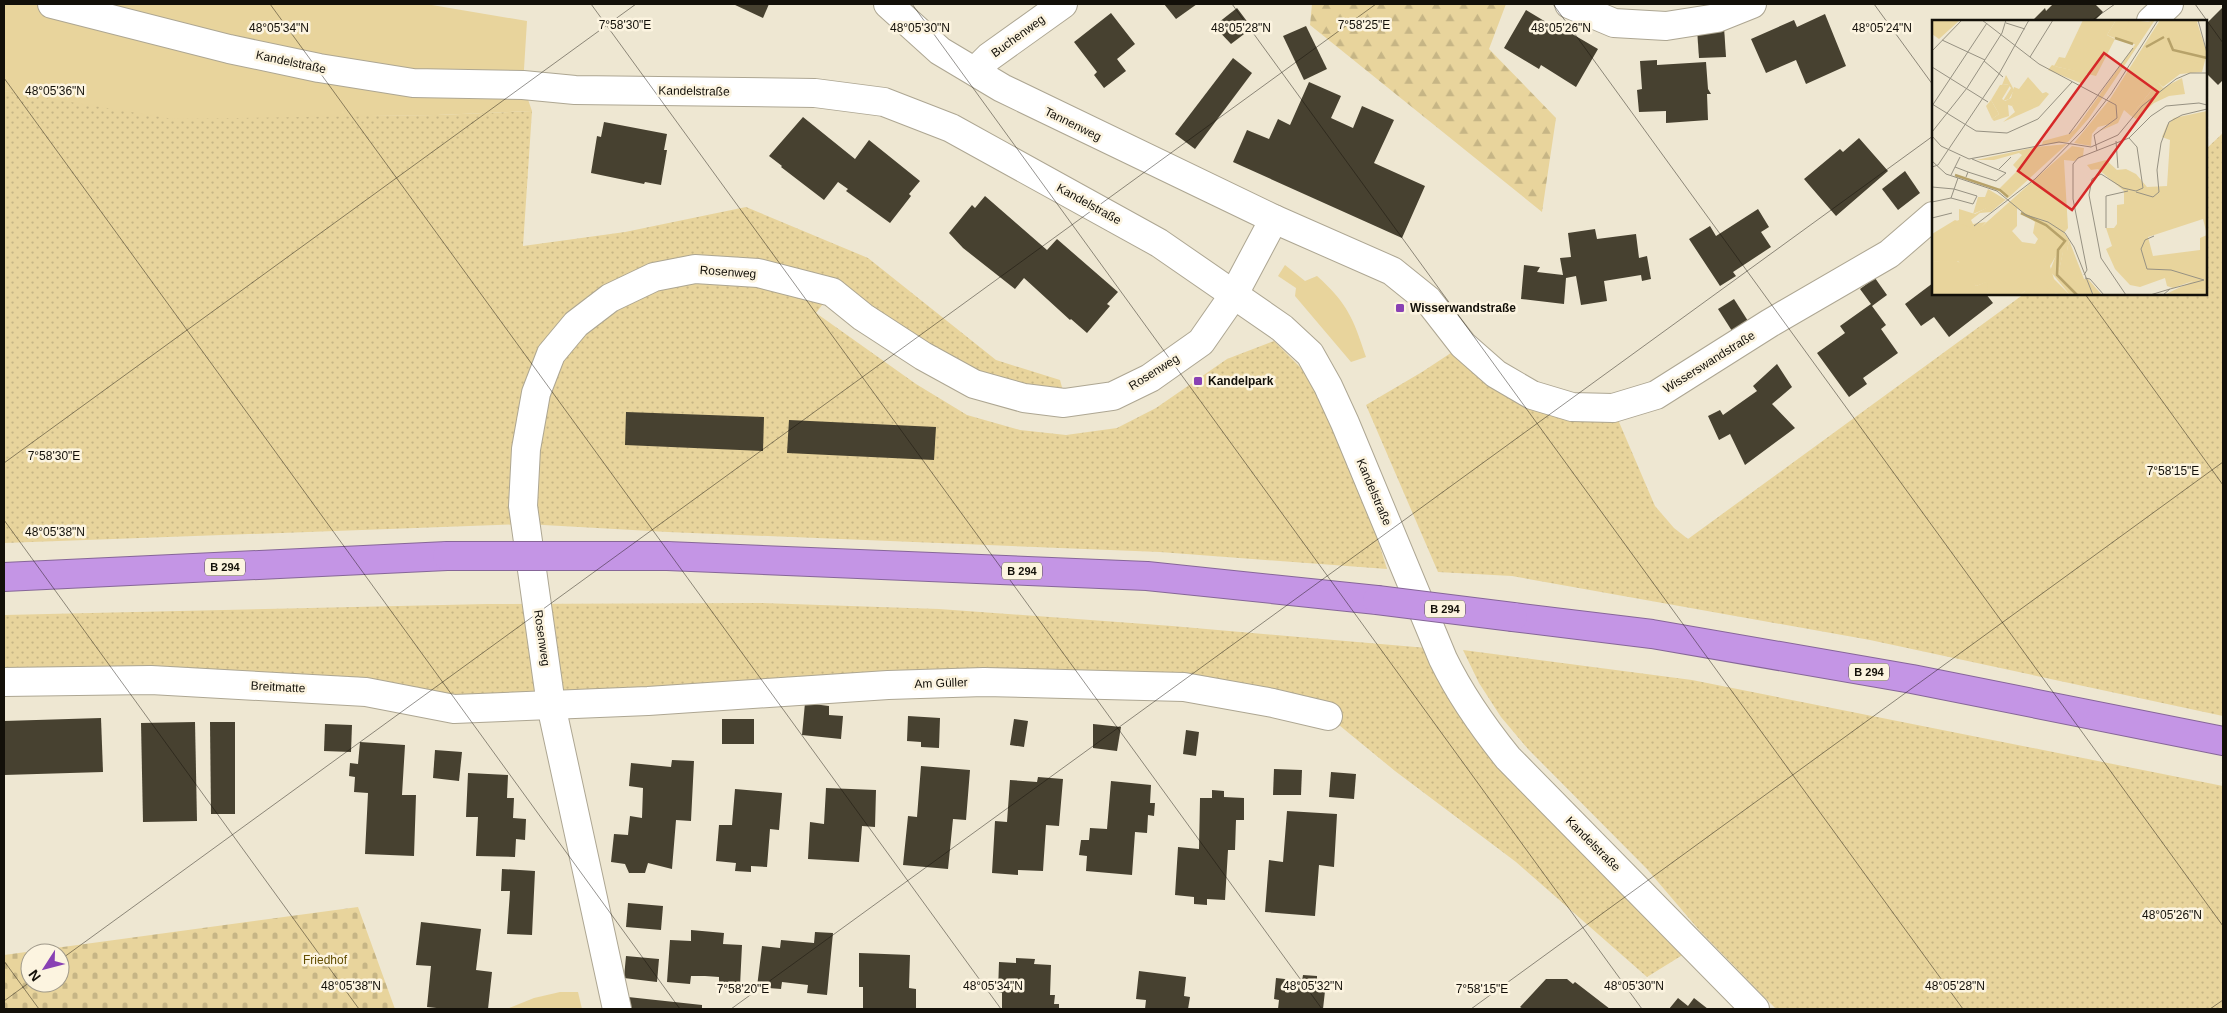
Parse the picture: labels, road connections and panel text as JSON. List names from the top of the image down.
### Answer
{
  "streets": {
    "highway": ["B 294"],
    "street": [
      "Buchenweg",
      "Kandelstraße",
      "Tannenweg",
      "Rosenweg",
      "Wisserswandstraße",
      "Am Güller",
      "Breitmatte"
    ]
  },
  "crossings": [
    ["Buchenweg", "Tannenweg"],
    ["Kandelstraße", "Rosenweg"],
    ["Tannenweg", "Rosenweg"],
    ["Tannenweg", "Wisserswandstraße"],
    ["Rosenweg", "Wisserswandstraße"],
    ["Rosenweg", "Am Güller"],
    ["Rosenweg", "Breitmatte"],
    ["Am Güller", "Breitmatte"]
  ],
  "parks": ["Friedhof"],
  "places": {
    "transit": ["Wisserwandstraße", "Kandelpark"]
  },
  "north": "bottom left",
  "coordinates": [
    "7°58'30\"E",
    "7°58'25\"E",
    "48°05'34\"N",
    "48°05'30\"N",
    "48°05'28\"N",
    "48°05'26\"N",
    "48°05'24\"N",
    "48°05'36\"N",
    "7°58'15\"E",
    "48°05'38\"N",
    "48°05'32\"N",
    "7°58'20\"E"
  ]
}
